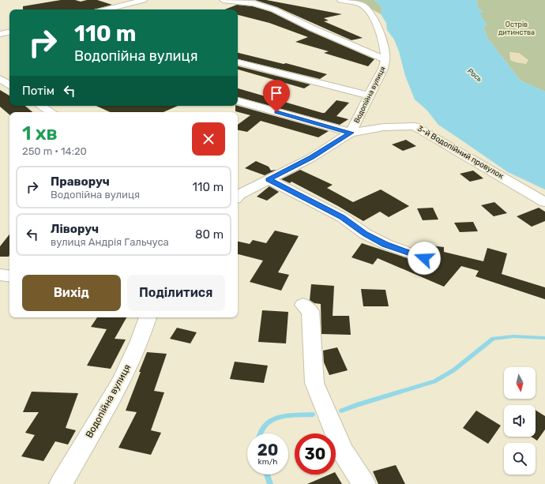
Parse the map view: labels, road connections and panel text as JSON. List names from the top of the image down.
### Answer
{
  "streets": {
    "street": ["Водопійна вулиця", "3-й Водопійний провулок"]
  },
  "crossings": [
    ["Водопійна вулиця", "3-й Водопійний провулок"]
  ],
  "water": ["Рось"],
  "parks": ["Острів дитинства"],
  "north": "bottom",
  "page": {
    "turn": ["110 m", "Водопійна вулиця"],
    "then": "Потім",
    "heading": ["1 хв", "250 m · 14:20"],
    "list": [
      {
        "name": "Праворуч",
        "note": "Водопійна вулиця",
        "value": "110 m"
      },
      {
        "name": "Ліворуч",
        "note": "вулиця Андрія Гальчуса",
        "value": "80 m"
      }
    ],
    "buttons": ["Вихід", "Поділитися"],
    "speed": "20 km/h",
    "limit": "30"
  }
}
